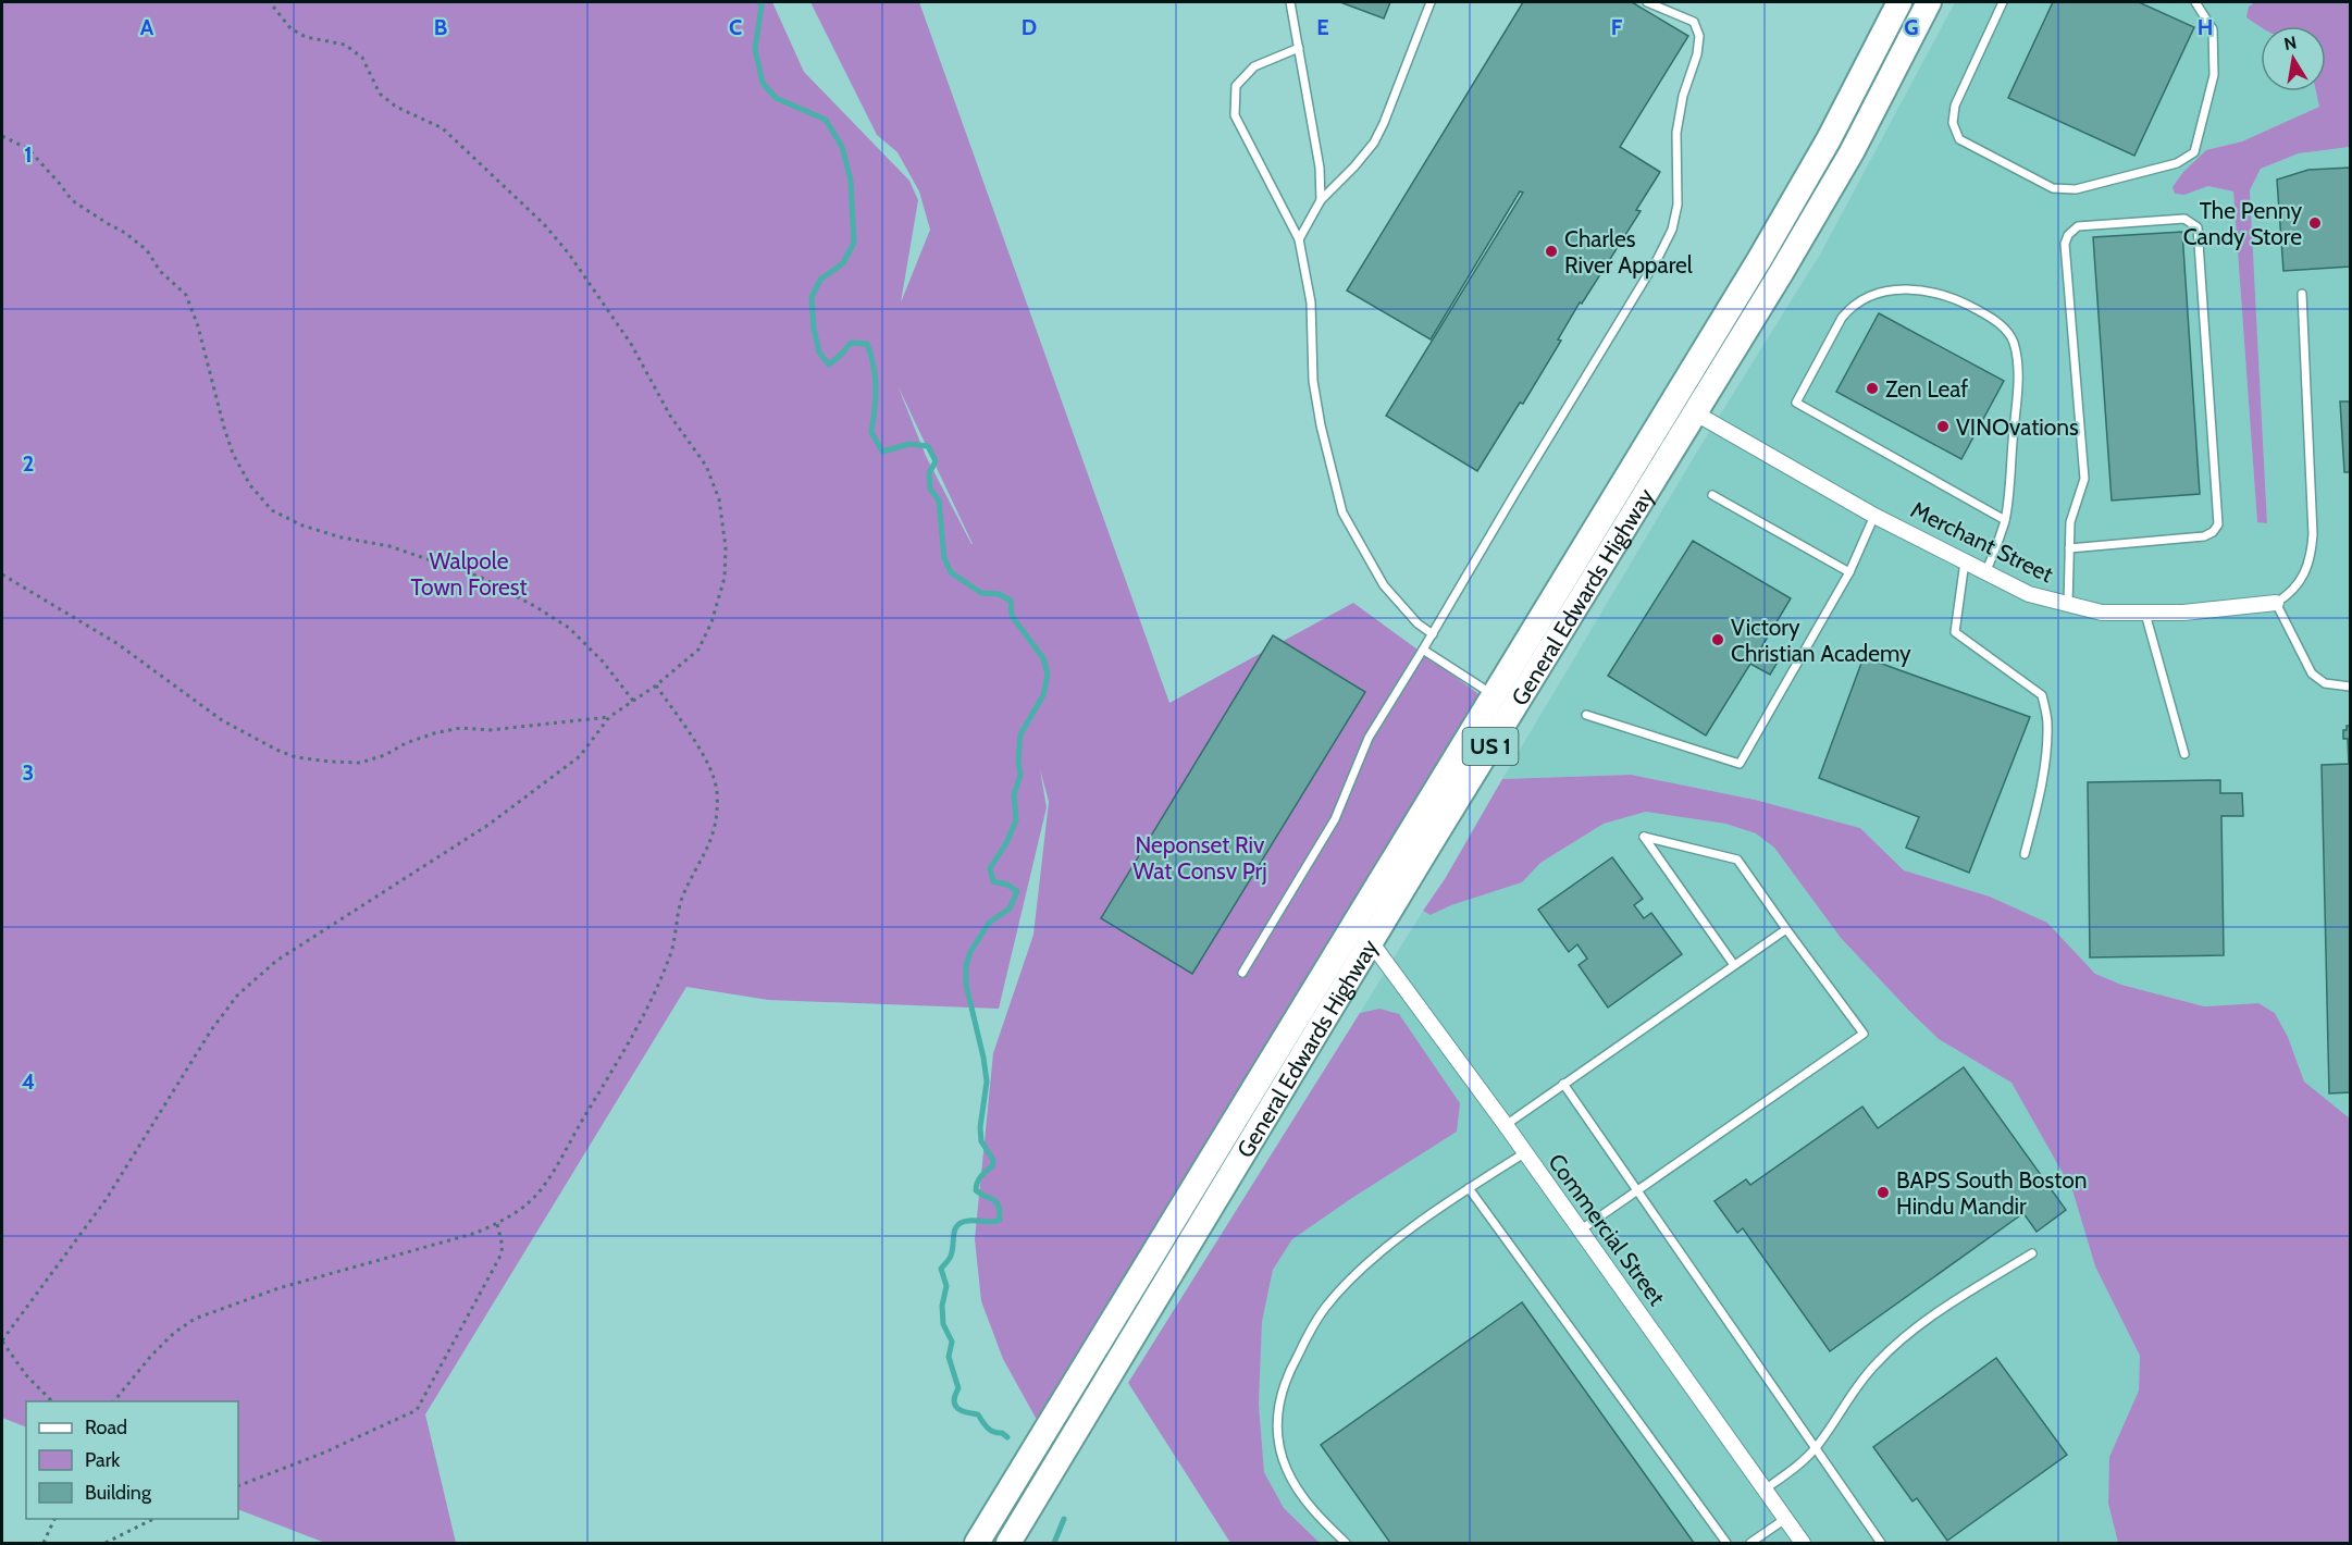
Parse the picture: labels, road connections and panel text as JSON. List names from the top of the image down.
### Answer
{
  "streets": {
    "main road": ["General Edwards Highway", "US 1"],
    "street": ["Merchant Street", "Commercial Street"]
  },
  "crossings": [
    ["Merchant Street", "General Edwards Highway"],
    ["General Edwards Highway", "Commercial Street"]
  ],
  "parks": ["Walpole Town Forest", "Neponset Riv Wat Consv Prj"],
  "places": [
    "The Penny Candy Store",
    "Charles River Apparel",
    "Zen Leaf",
    "VINOvations",
    "Victory Christian Academy",
    "BAPS South Boston Hindu Mandir"
  ],
  "legend": ["Road", "Park", "Building"],
  "north": "top",
  "grid": {
    "columns": [
      "A",
      "B",
      "C",
      "D",
      "E",
      "F",
      "G",
      "H"
    ],
    "rows": [
      "1",
      "2",
      "3",
      "4"
    ]
  }
}
